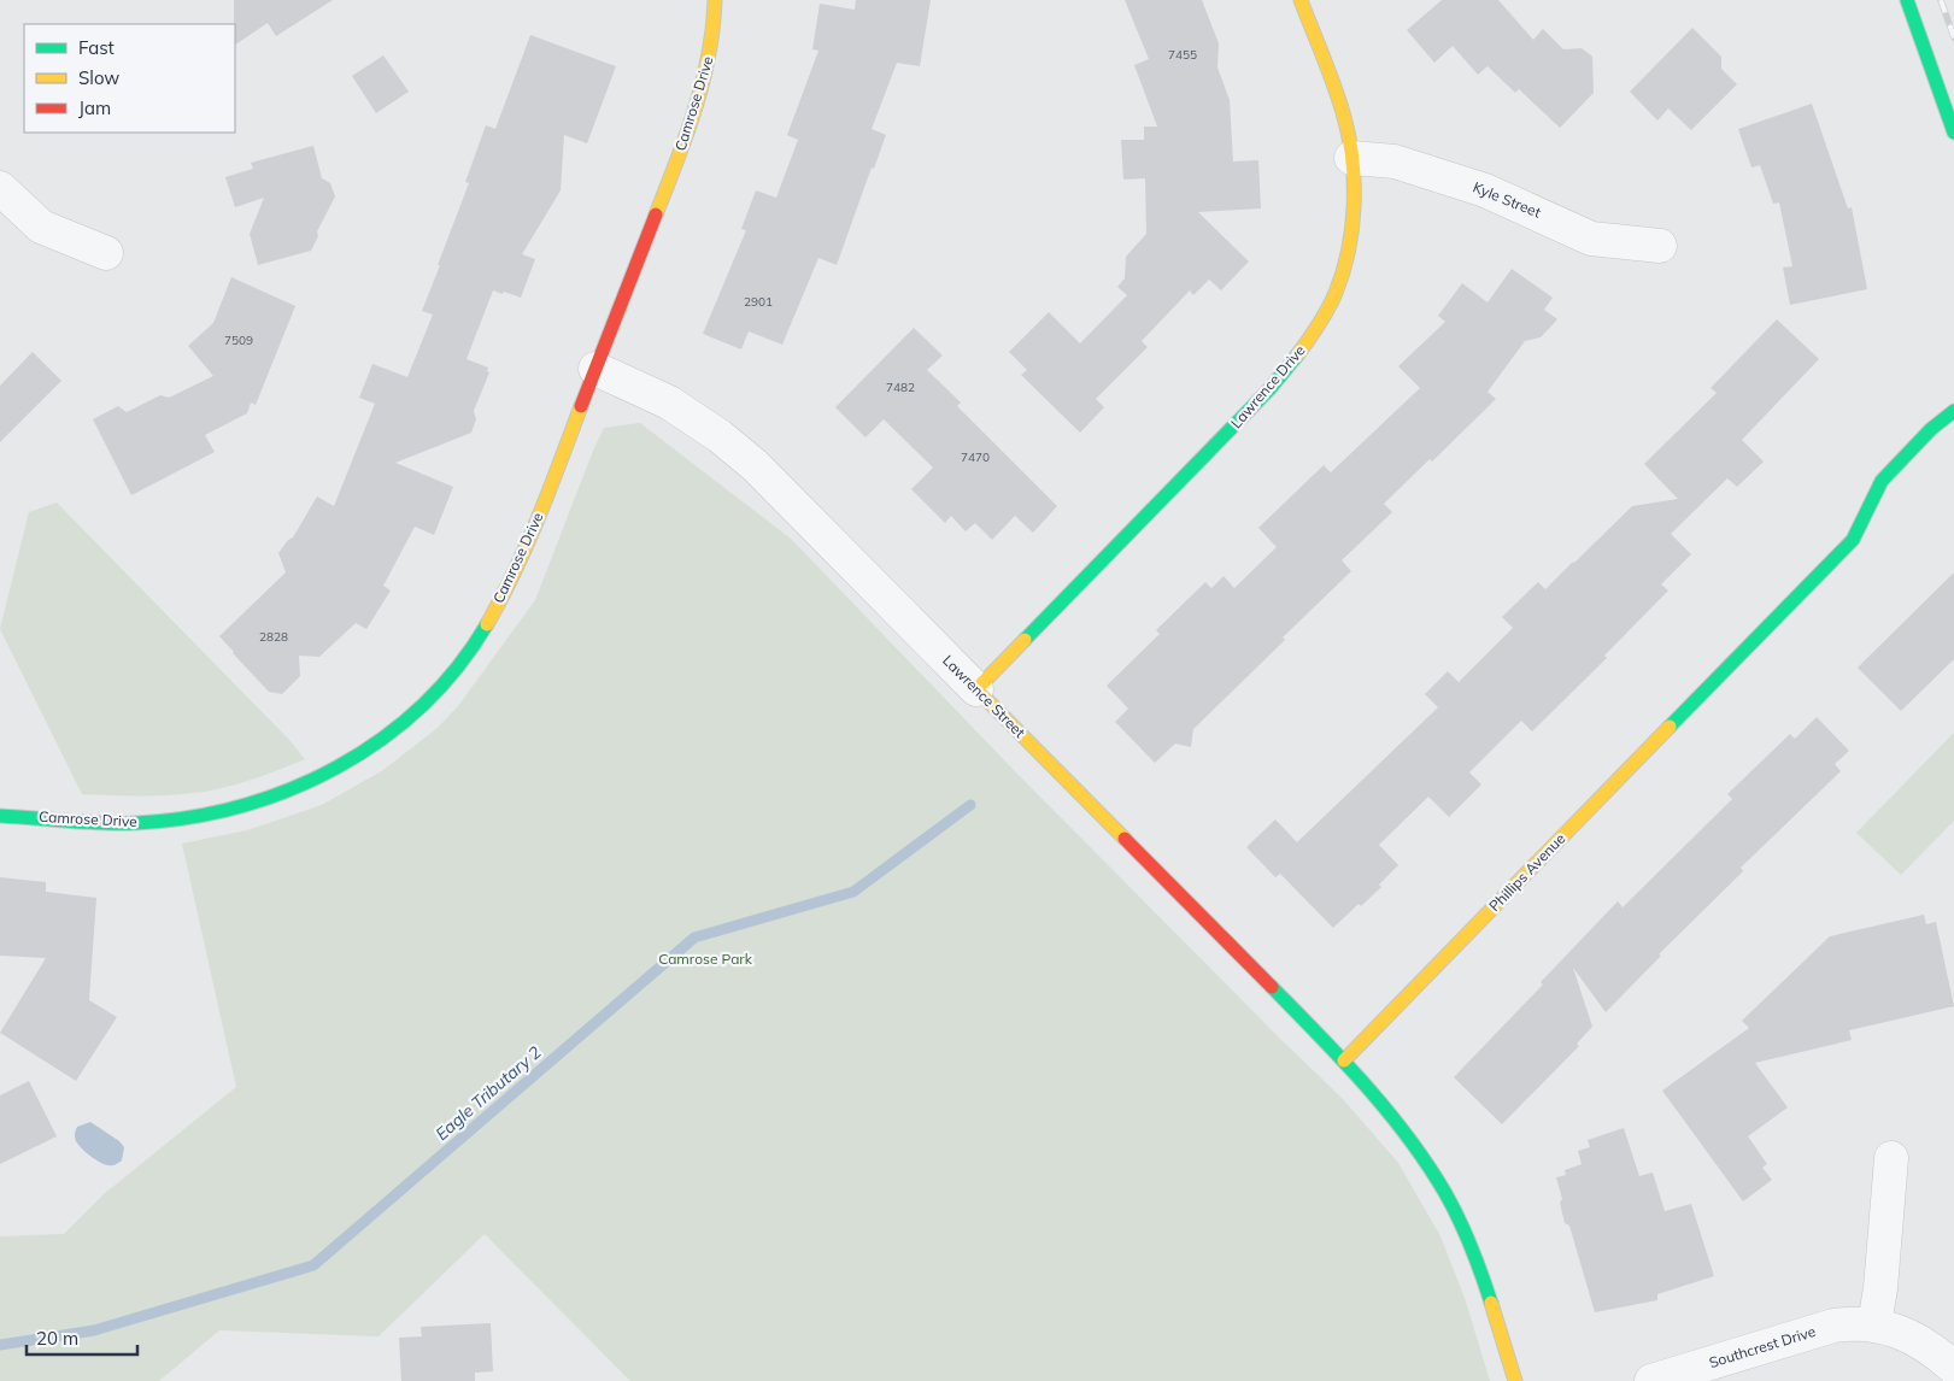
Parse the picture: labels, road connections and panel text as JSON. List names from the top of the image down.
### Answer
{
  "streets": {
    "street": [
      "Camrose Drive",
      "Kyle Street",
      "Lawrence Drive",
      "Lawrence Street",
      "Phillips Avenue",
      "Southcrest Drive"
    ]
  },
  "crossings": [
    ["Camrose Drive", "Lawrence Street"],
    ["Kyle Street", "Lawrence Drive"],
    ["Lawrence Drive", "Lawrence Street"],
    ["Lawrence Street", "Phillips Avenue"]
  ],
  "water": ["Eagle Tributary 2"],
  "parks": ["Camrose Park"],
  "house_numbers": [
    "7455",
    "2901",
    "7509",
    "7482",
    "7470",
    "2828"
  ],
  "legend": ["Fast", "Slow", "Jam"],
  "scale_bar": "20 m"
}
